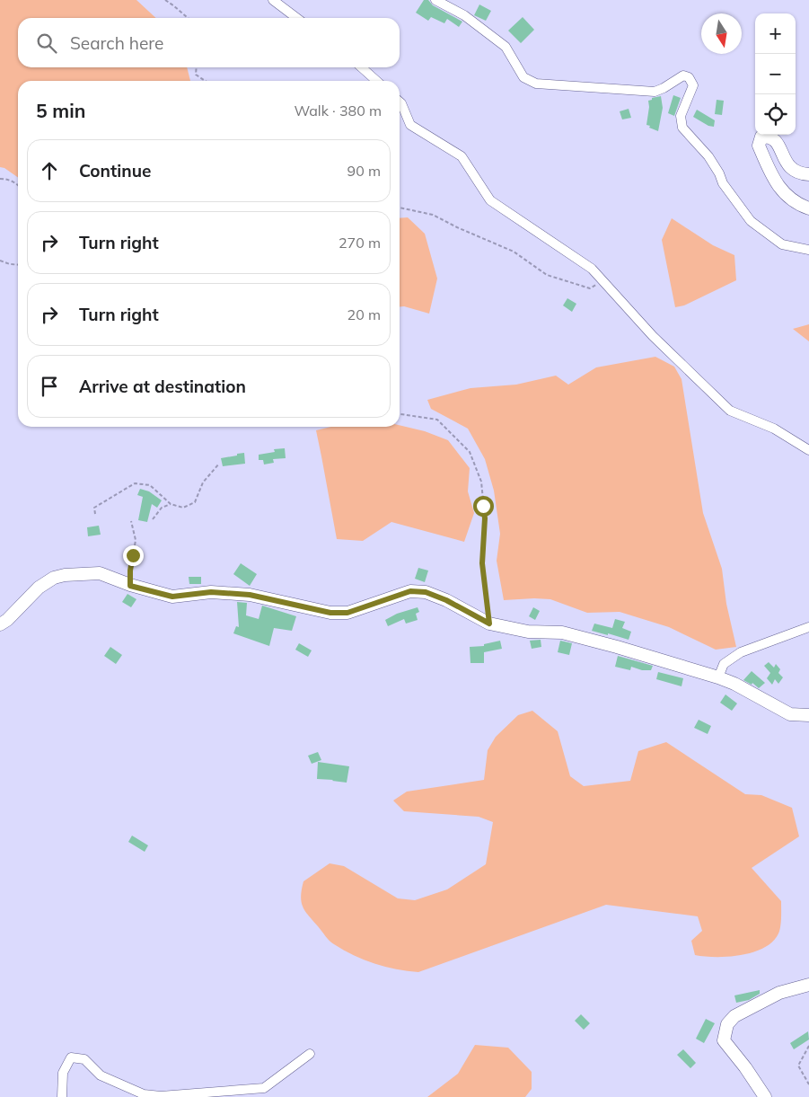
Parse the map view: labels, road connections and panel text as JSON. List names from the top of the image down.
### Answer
{
  "north": "bottom",
  "page": {
    "map_buttons": ["+", "−"],
    "search": "Search here",
    "heading": ["5 min", "Walk · 380 m"],
    "list": [
      ["Continue", "90 m"],
      ["Turn right", "270 m"],
      ["Turn right", "20 m"],
      "Arrive at destination"
    ]
  }
}
